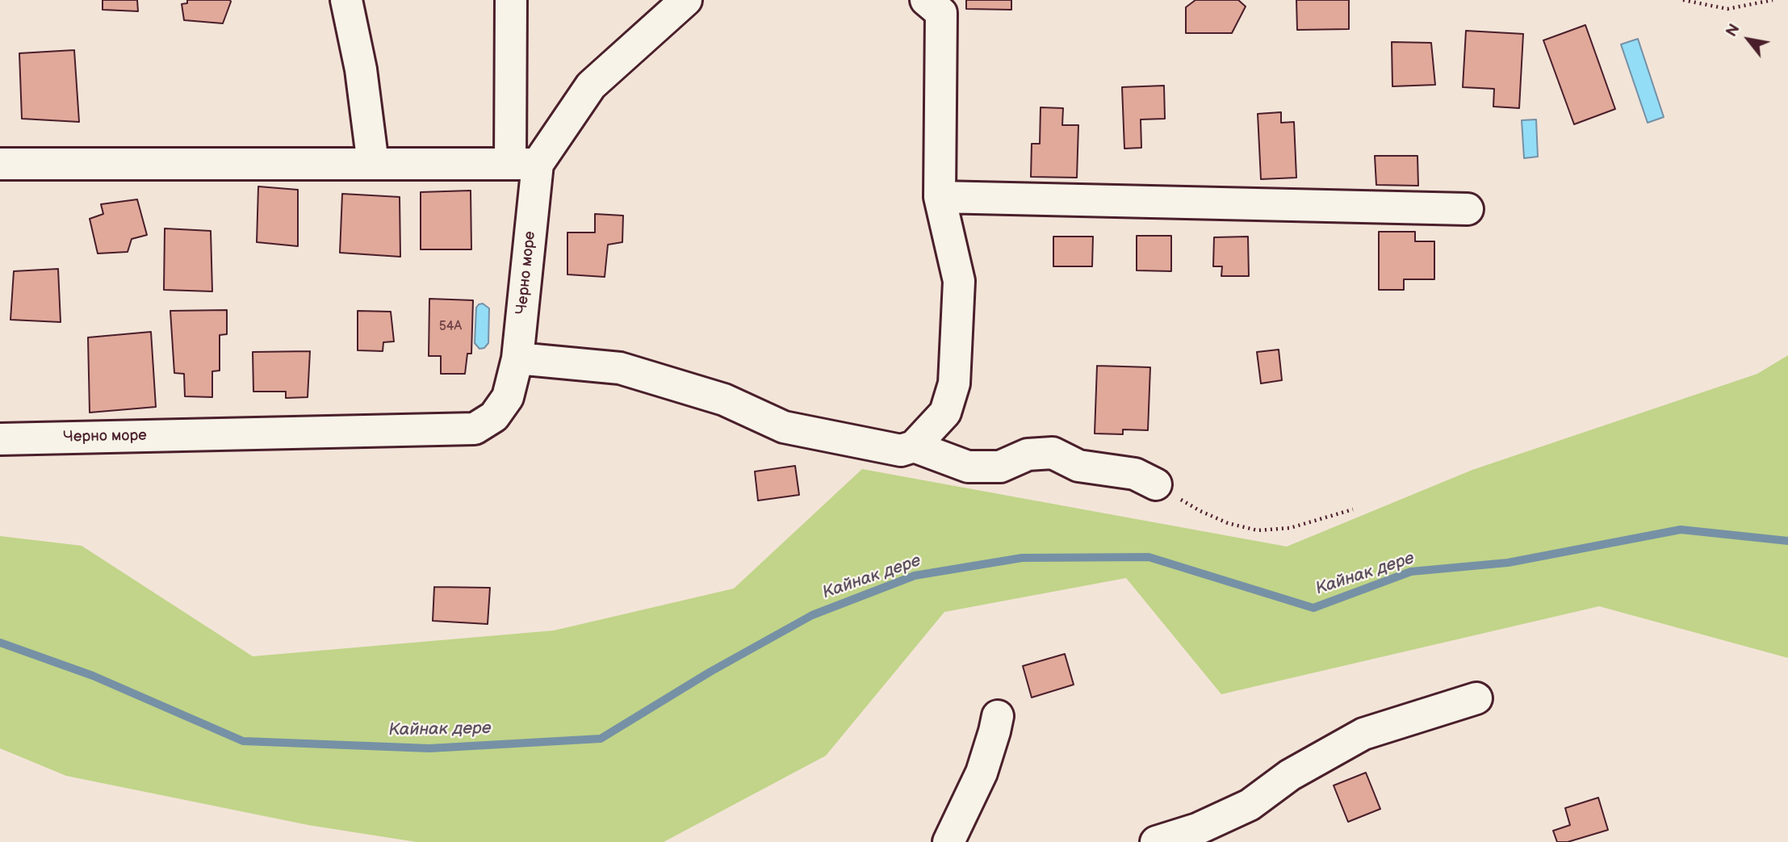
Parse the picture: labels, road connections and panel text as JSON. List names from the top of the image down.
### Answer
{
  "streets": {
    "street": ["Черно море"]
  },
  "water": ["Кайнак дере"],
  "house_numbers": ["54А"],
  "north": "top left"
}
